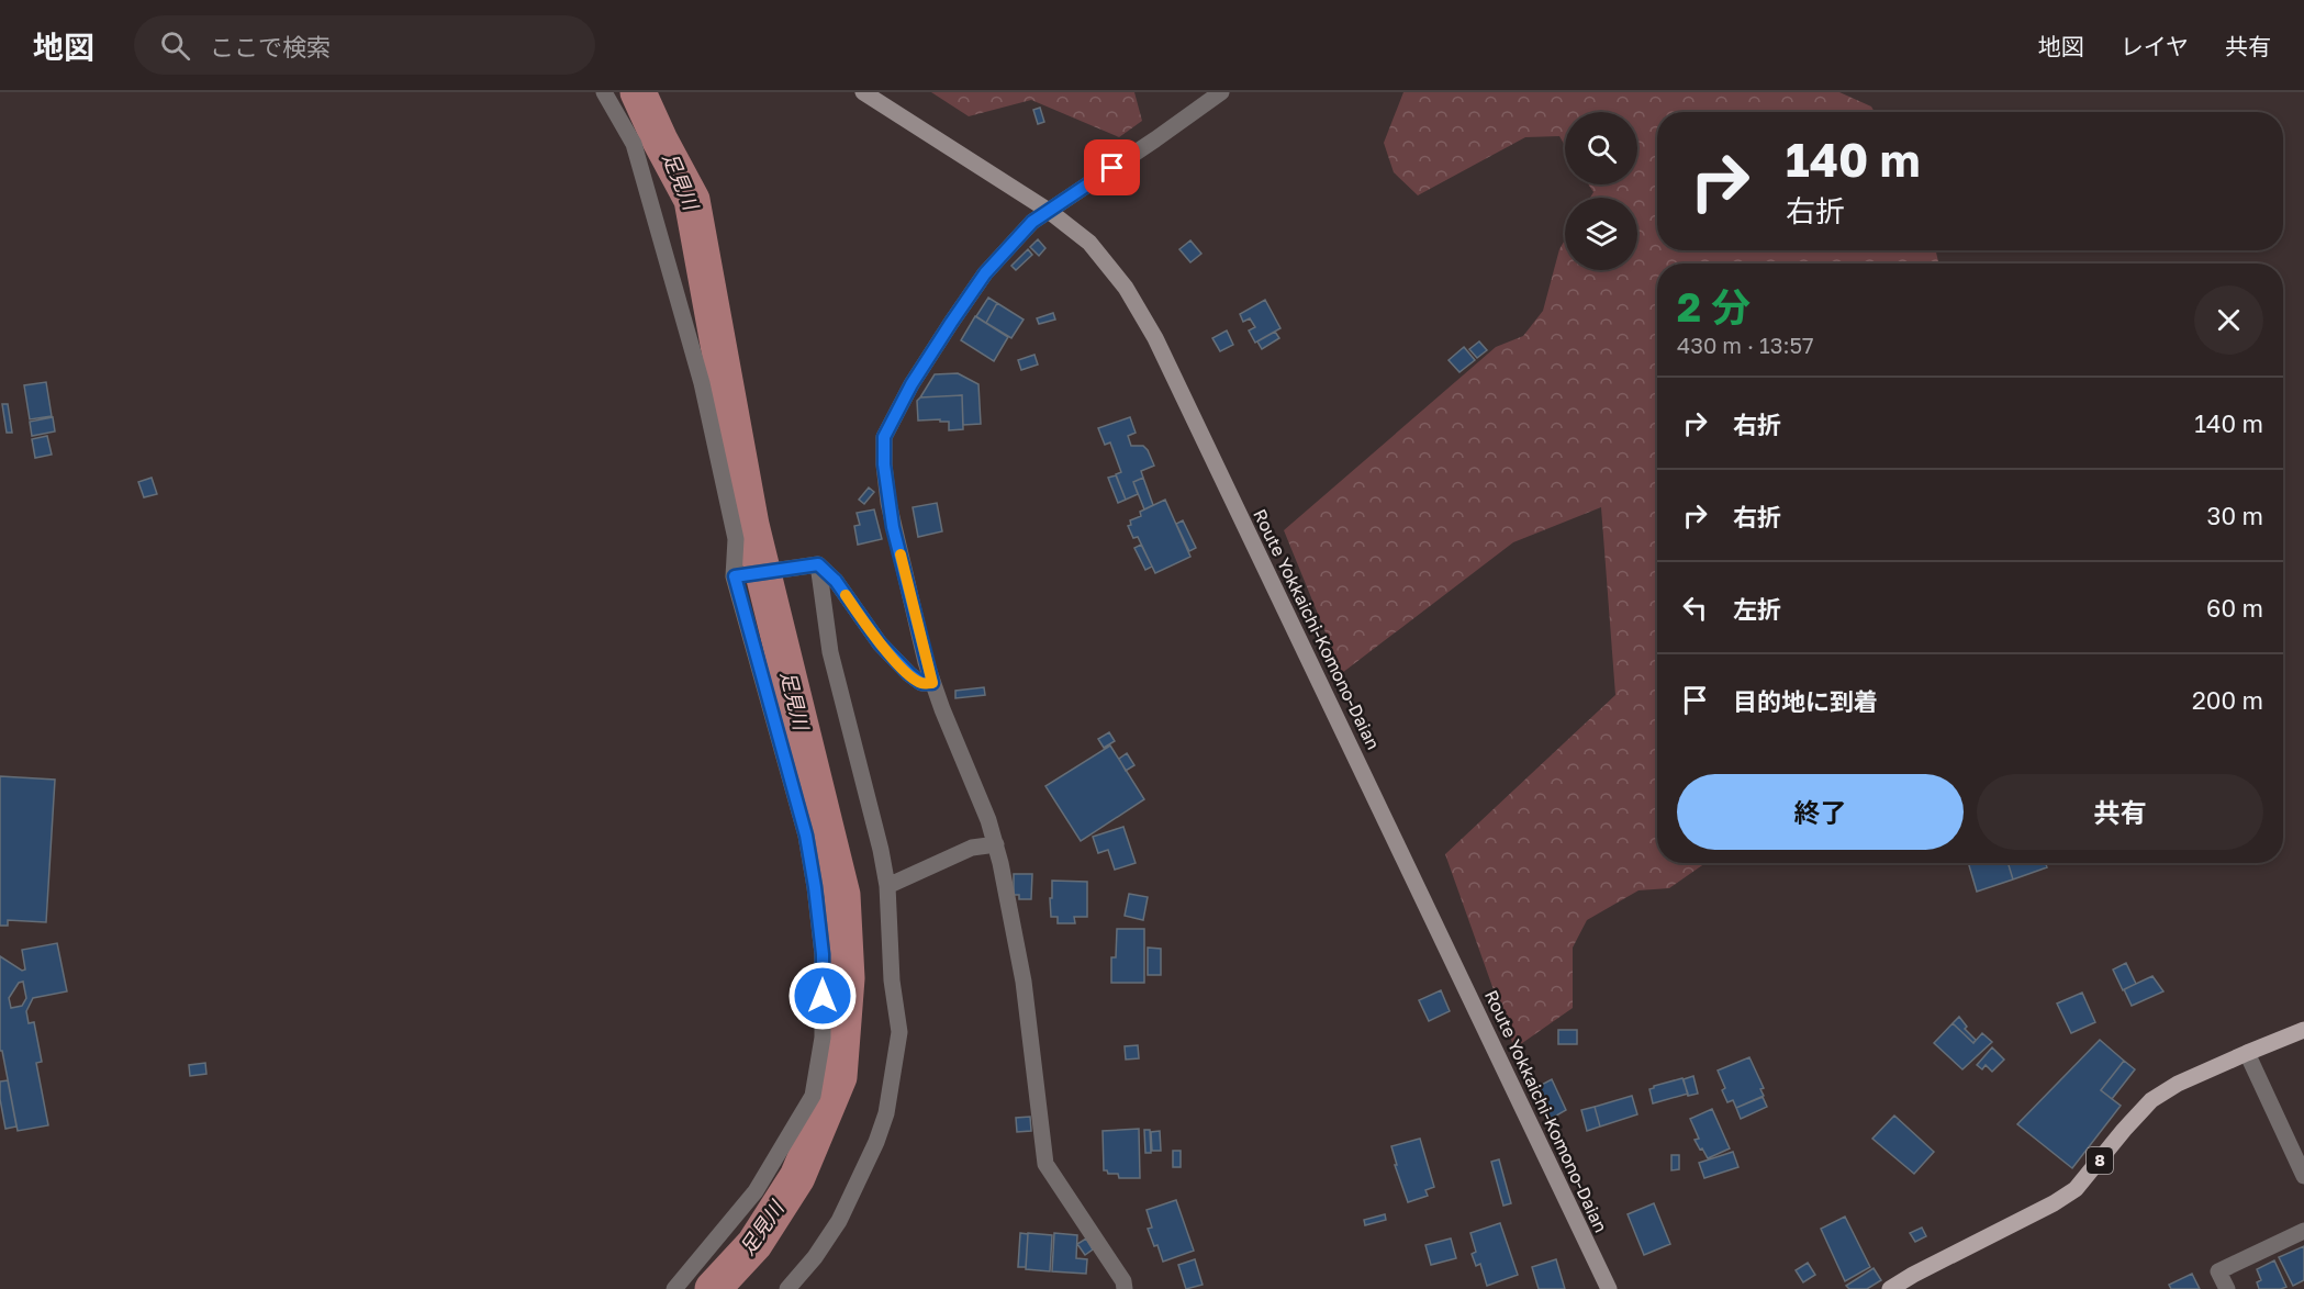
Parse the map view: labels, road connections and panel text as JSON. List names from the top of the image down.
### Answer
{
  "streets": {
    "main road": ["Route Yokkaichi-Komono-Daian", "8"]
  },
  "water": ["足見川"],
  "page": {
    "header": "地図",
    "search": "ここで検索",
    "nav": ["地図", "レイヤ", "共有"],
    "turn": ["140 m", "右折"],
    "heading": ["2 分", "430 m · 13:57"],
    "list": [
      {
        "name": "右折",
        "value": "140 m"
      },
      {
        "name": "右折",
        "value": "30 m"
      },
      {
        "name": "左折",
        "value": "60 m"
      },
      {
        "name": "目的地に到着",
        "value": "200 m"
      }
    ],
    "buttons": ["終了", "共有"]
  }
}
